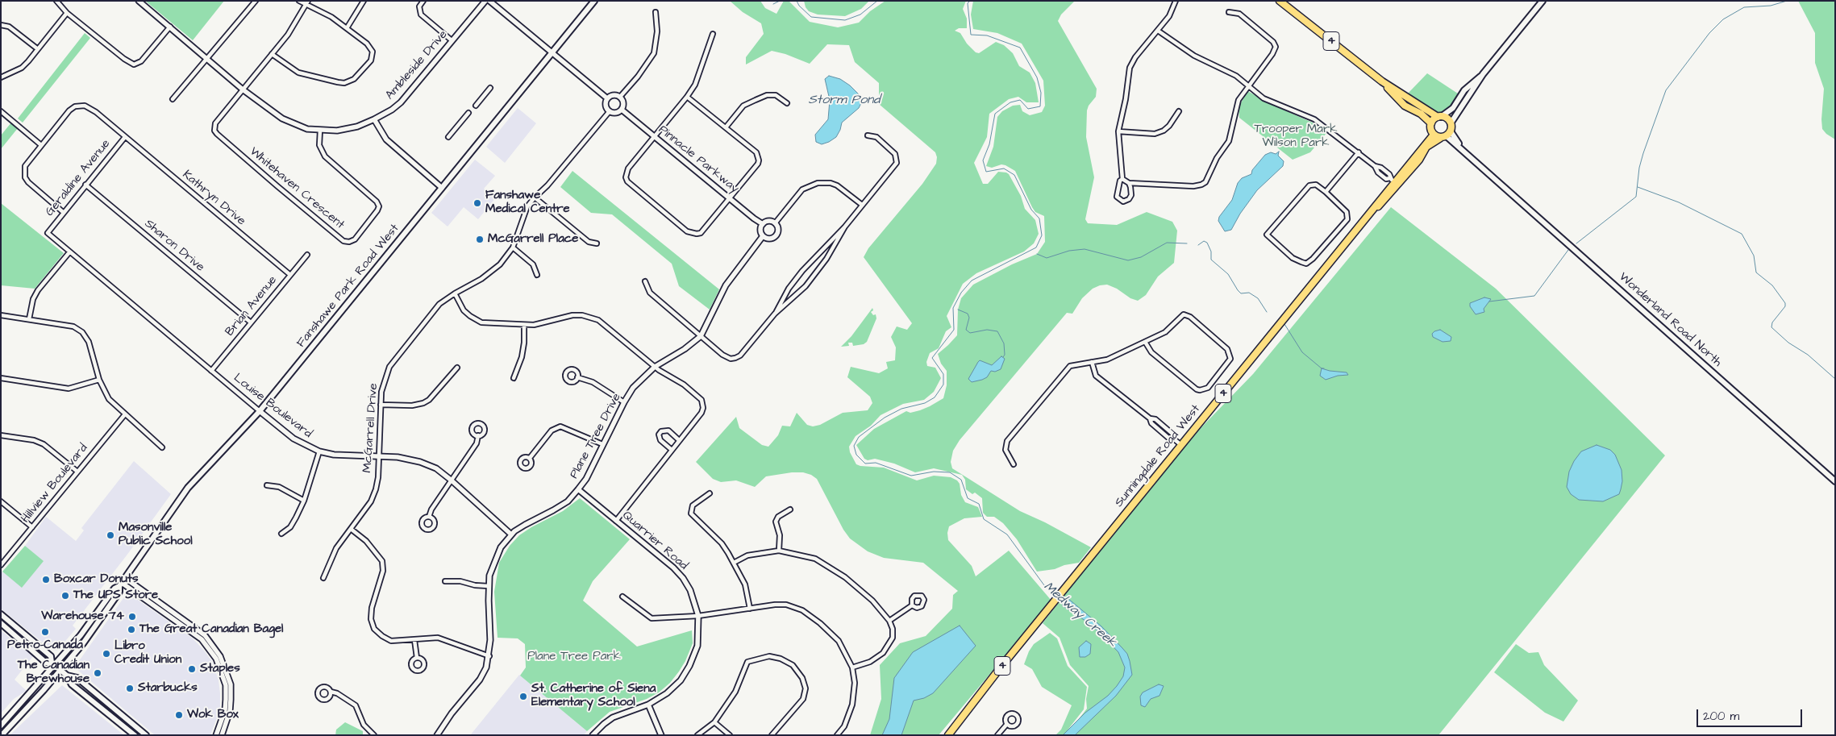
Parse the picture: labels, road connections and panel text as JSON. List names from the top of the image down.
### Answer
{
  "streets": {
    "main road": [
      "4",
      "Fanshawe Park Road West",
      "Wonderland Road North",
      "Sunningdale Road West"
    ],
    "street": [
      "Ambleside Drive",
      "Pinnacle Parkway",
      "Geraldine Avenue",
      "Whitehaven Crescent",
      "Kathryn Drive",
      "Sharon Drive",
      "Brian Avenue",
      "Louise Boulevard",
      "McGarrell Drive",
      "Plane Tree Drive",
      "Hillview Boulevard",
      "Quarrier Road"
    ]
  },
  "crossings": [
    ["4", "Wonderland Road North"],
    ["4", "Sunningdale Road West"],
    ["Ambleside Drive", "Whitehaven Crescent"],
    ["Pinnacle Parkway", "McGarrell Drive"],
    ["Pinnacle Parkway", "Plane Tree Drive"],
    ["Geraldine Avenue", "Kathryn Drive"],
    ["Geraldine Avenue", "Sharon Drive"],
    ["Geraldine Avenue", "Louise Boulevard"],
    ["Kathryn Drive", "Brian Avenue"],
    ["Sharon Drive", "Brian Avenue"],
    ["Fanshawe Park Road West", "Louise Boulevard"],
    ["Brian Avenue", "Louise Boulevard"],
    ["Wonderland Road North", "Sunningdale Road West"],
    ["Louise Boulevard", "McGarrell Drive"],
    ["Louise Boulevard", "Plane Tree Drive"],
    ["Plane Tree Drive", "Quarrier Road"]
  ],
  "water": ["Storm Pond", "Medway Creek"],
  "parks": ["Trooper Mark Wilson Park", "Plane Tree Park"],
  "places": [
    "Fanshawe Medical Centre",
    "McGarrell Place",
    "Masonville Public School",
    "Boxcar Donuts",
    "The UPS Store",
    "Warehouse 74",
    "The Great Canadian Bagel",
    "Petro-Canada",
    "Libro Credit Union",
    "Staples",
    "The Canadian Brewhouse",
    "Starbucks",
    "St. Catherine of Siena Elementary School",
    "Wok Box"
  ],
  "scale_bar": "200 m"
}
